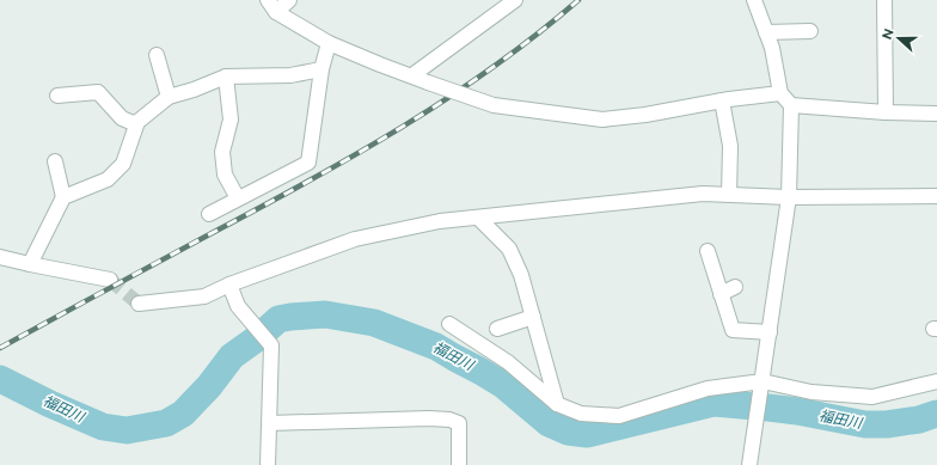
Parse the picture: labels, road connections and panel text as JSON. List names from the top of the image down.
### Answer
{
  "water": ["福田川"],
  "north": "left"
}
